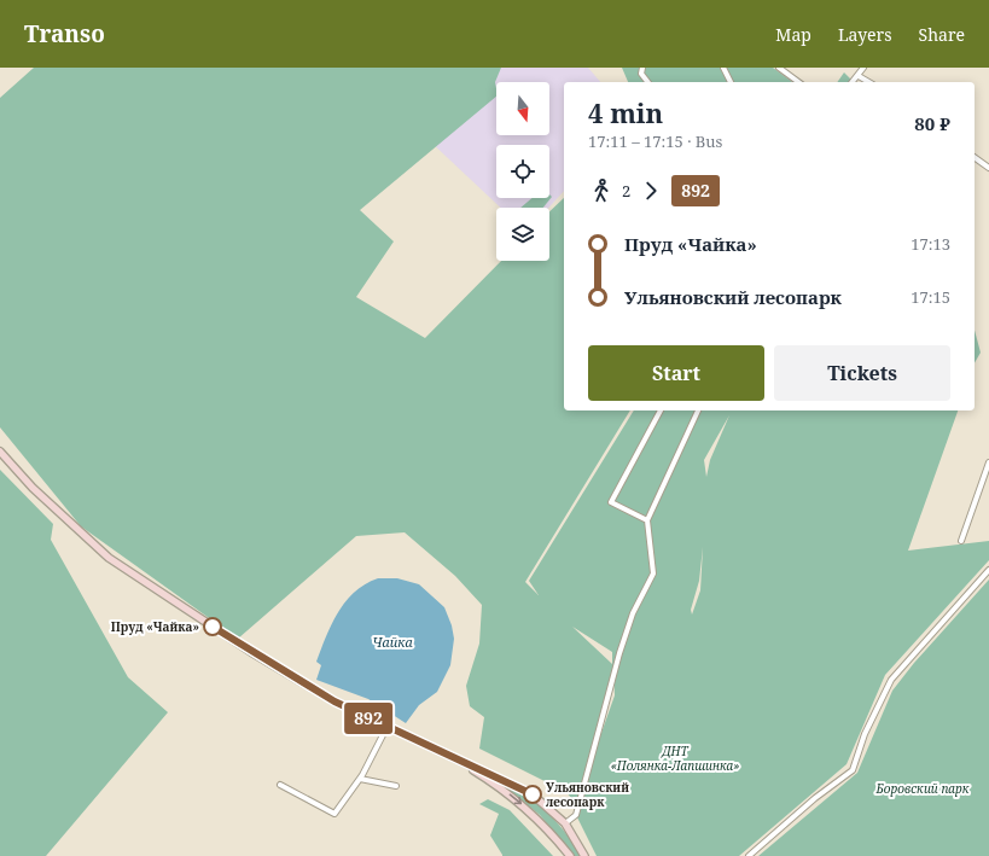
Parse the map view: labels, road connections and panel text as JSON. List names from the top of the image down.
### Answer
{
  "water": ["Чайка"],
  "parks": ["ДНТ «Полянка-Лапшинка»", "Боровский парк"],
  "places": ["Пруд «Чайка»", "Ульяновский лесопарк"],
  "lines": ["bus line 892"],
  "north": "bottom",
  "page": {
    "header": "Transo",
    "nav": ["Map", "Layers", "Share"],
    "on_map": "892",
    "heading": ["4 min", "17:11 – 17:15 · Bus", "80 ₽"],
    "legs": ["2", "892"],
    "list": [
      {
        "name": "Пруд «Чайка»",
        "value": "17:13"
      },
      {
        "name": "Ульяновский лесопарк",
        "value": "17:15"
      }
    ],
    "buttons": ["Start", "Tickets"]
  }
}
